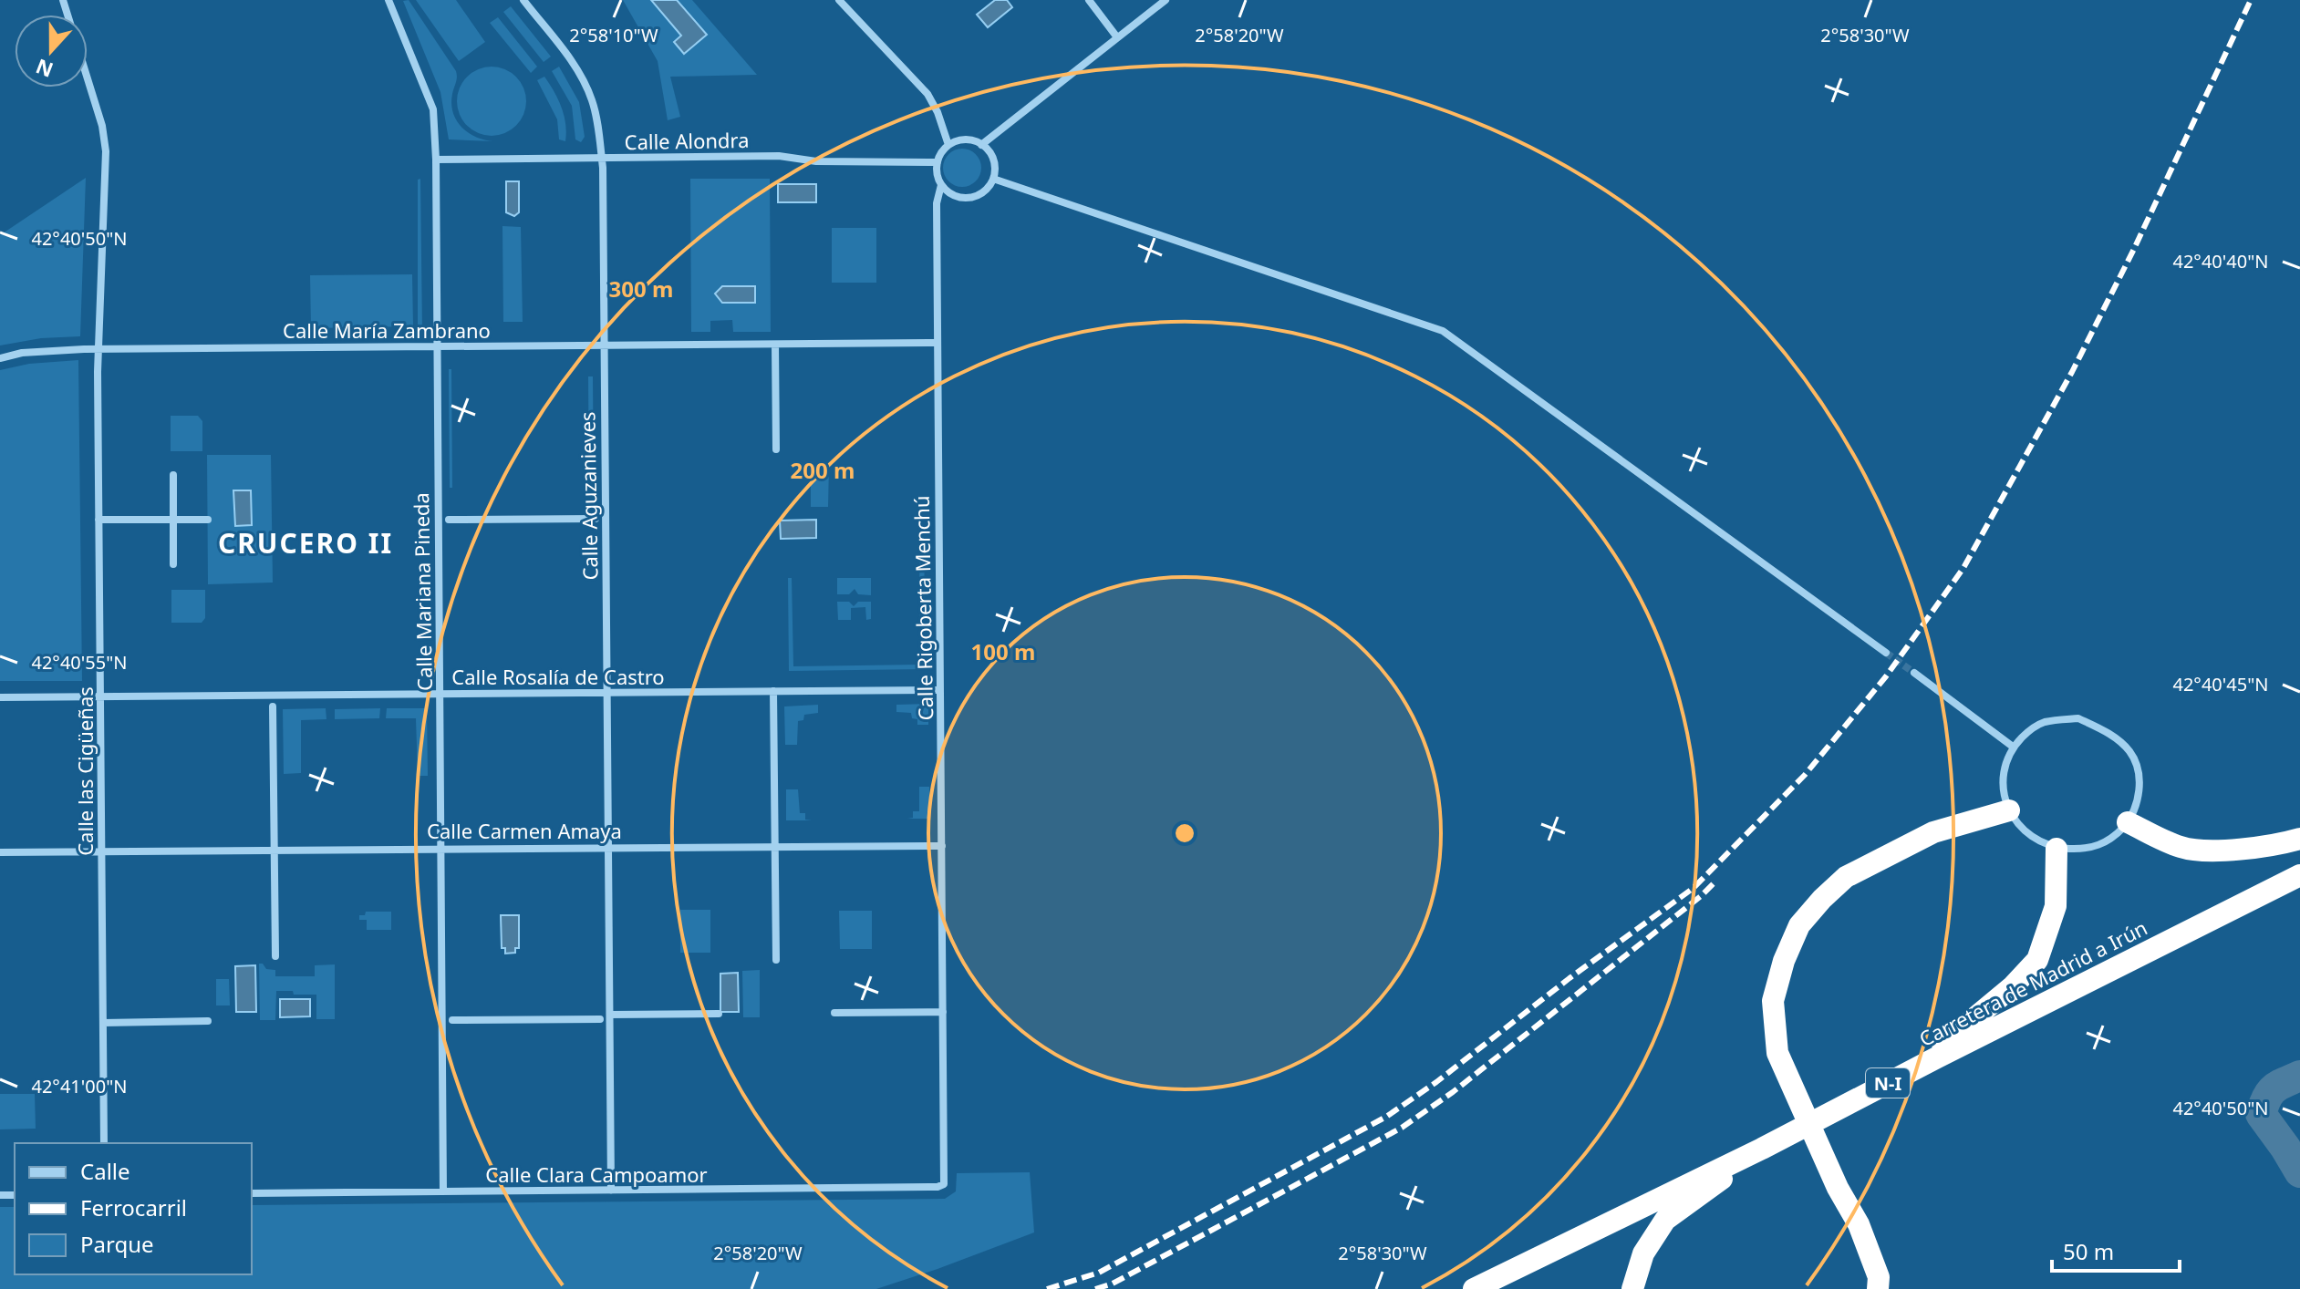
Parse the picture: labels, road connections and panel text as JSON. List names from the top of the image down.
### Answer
{
  "streets": {
    "highway": ["Carretera de Madrid a Irún", "N-I"],
    "street": [
      "Calle Alondra",
      "Calle María Zambrano",
      "Calle Aguzanieves",
      "Calle Mariana Pineda",
      "Calle Rigoberta Menchú",
      "Calle Rosalía de Castro",
      "Calle las Cigüeñas",
      "Calle Carmen Amaya",
      "Calle Clara Campoamor"
    ]
  },
  "crossings": [
    ["Calle Alondra", "Calle Aguzanieves"],
    ["Calle Alondra", "Calle Mariana Pineda"],
    ["Calle Alondra", "Calle Rigoberta Menchú"],
    ["Calle María Zambrano", "Calle Aguzanieves"],
    ["Calle María Zambrano", "Calle Mariana Pineda"],
    ["Calle María Zambrano", "Calle Rigoberta Menchú"],
    ["Calle María Zambrano", "Calle las Cigüeñas"],
    ["Calle Aguzanieves", "Calle Rosalía de Castro"],
    ["Calle Aguzanieves", "Calle Carmen Amaya"],
    ["Calle Aguzanieves", "Calle Clara Campoamor"],
    ["Calle Mariana Pineda", "Calle Rosalía de Castro"],
    ["Calle Mariana Pineda", "Calle Carmen Amaya"],
    ["Calle Mariana Pineda", "Calle Clara Campoamor"],
    ["Calle Rigoberta Menchú", "Calle Rosalía de Castro"],
    ["Calle Rigoberta Menchú", "Calle Carmen Amaya"],
    ["Calle Rigoberta Menchú", "Calle Clara Campoamor"],
    ["Calle Rosalía de Castro", "Calle las Cigüeñas"],
    ["Calle las Cigüeñas", "Calle Carmen Amaya"]
  ],
  "districts": ["CRUCERO II"],
  "legend": ["Calle", "Ferrocarril", "Parque"],
  "scale_bar": "50 m",
  "north": "bottom",
  "coordinates": [
    "2°58'10\"W",
    "2°58'20\"W",
    "2°58'30\"W",
    "42°40'50\"N",
    "42°40'40\"N",
    "42°40'55\"N",
    "42°40'45\"N",
    "42°41'00\"N"
  ],
  "rings": ["300 m", "200 m", "100 m"]
}
